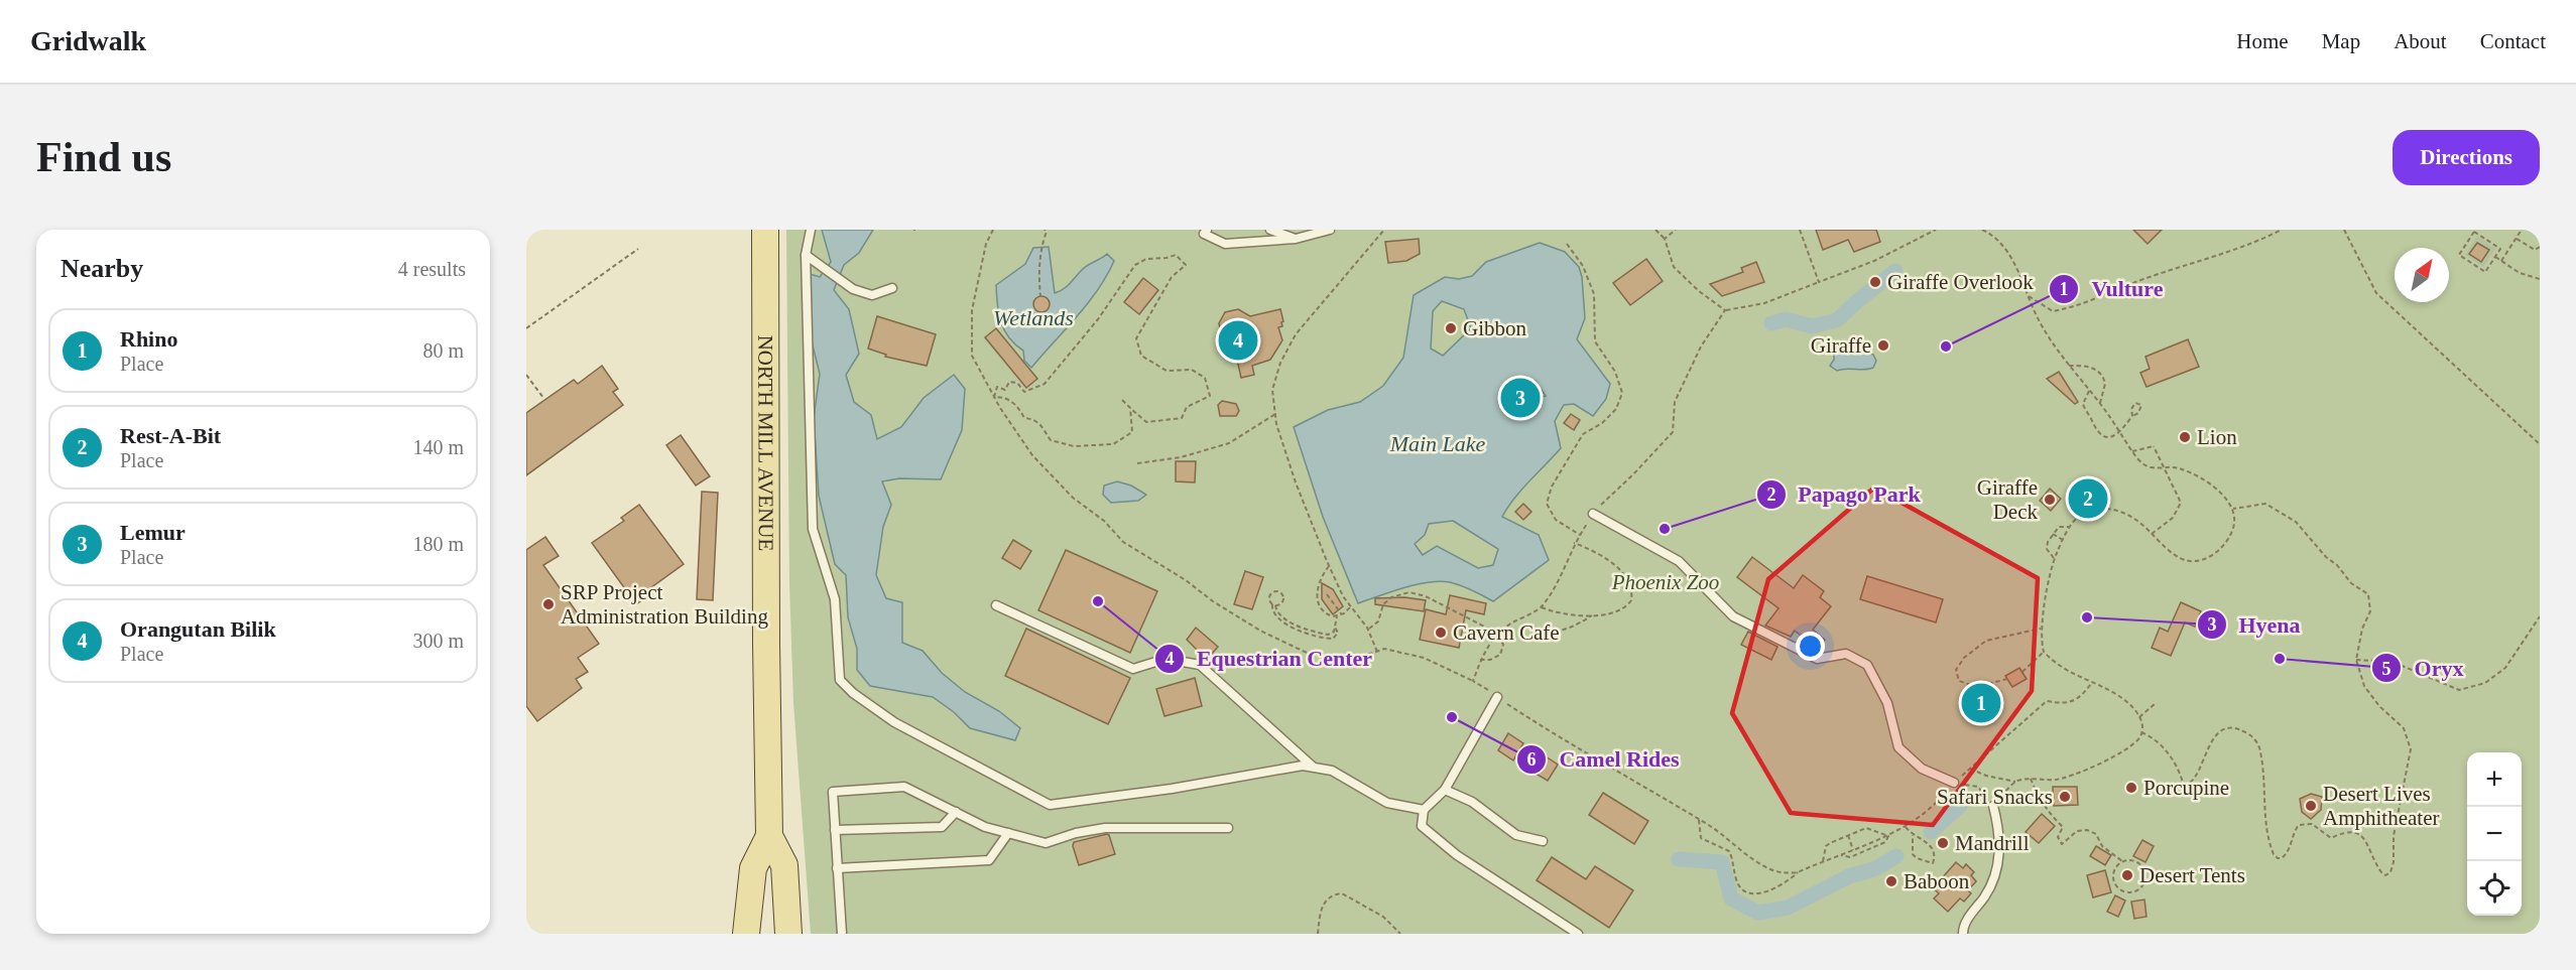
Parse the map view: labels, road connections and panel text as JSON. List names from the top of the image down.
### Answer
{
  "streets": {
    "main road": ["NORTH MILL AVENUE"]
  },
  "water": ["Wetlands", "Main Lake"],
  "parks": ["Phoenix Zoo"],
  "places": [
    "Giraffe Overlook",
    "Gibbon",
    "Giraffe",
    "Vulture",
    "Lion",
    "Giraffe Deck",
    "Papago Park",
    "Equestrian Center",
    "SRP Project Administration Building",
    "Hyena",
    "Cavern Cafe",
    "Oryx",
    "Camel Rides",
    "Porcupine",
    "Safari Snacks",
    "Desert Lives Amphitheater",
    "Mandrill",
    "Desert Tents",
    "Baboon"
  ],
  "north": "top right",
  "page": {
    "header": "Gridwalk",
    "nav": [
      "Home",
      "Map",
      "About",
      "Contact"
    ],
    "buttons": "Directions",
    "title": "Find us",
    "heading": ["Nearby", "4 results"],
    "list": [
      {
        "mark": "1",
        "name": "Rhino",
        "note": "Place",
        "value": "80 m"
      },
      {
        "mark": "2",
        "name": "Rest-A-Bit",
        "note": "Place",
        "value": "140 m"
      },
      {
        "mark": "3",
        "name": "Lemur",
        "note": "Place",
        "value": "180 m"
      },
      {
        "mark": "4",
        "name": "Orangutan Bilik",
        "note": "Place",
        "value": "300 m"
      }
    ],
    "pins": [
      "4",
      "3",
      "2",
      "1"
    ],
    "map_buttons": ["+", "−"]
  }
}
